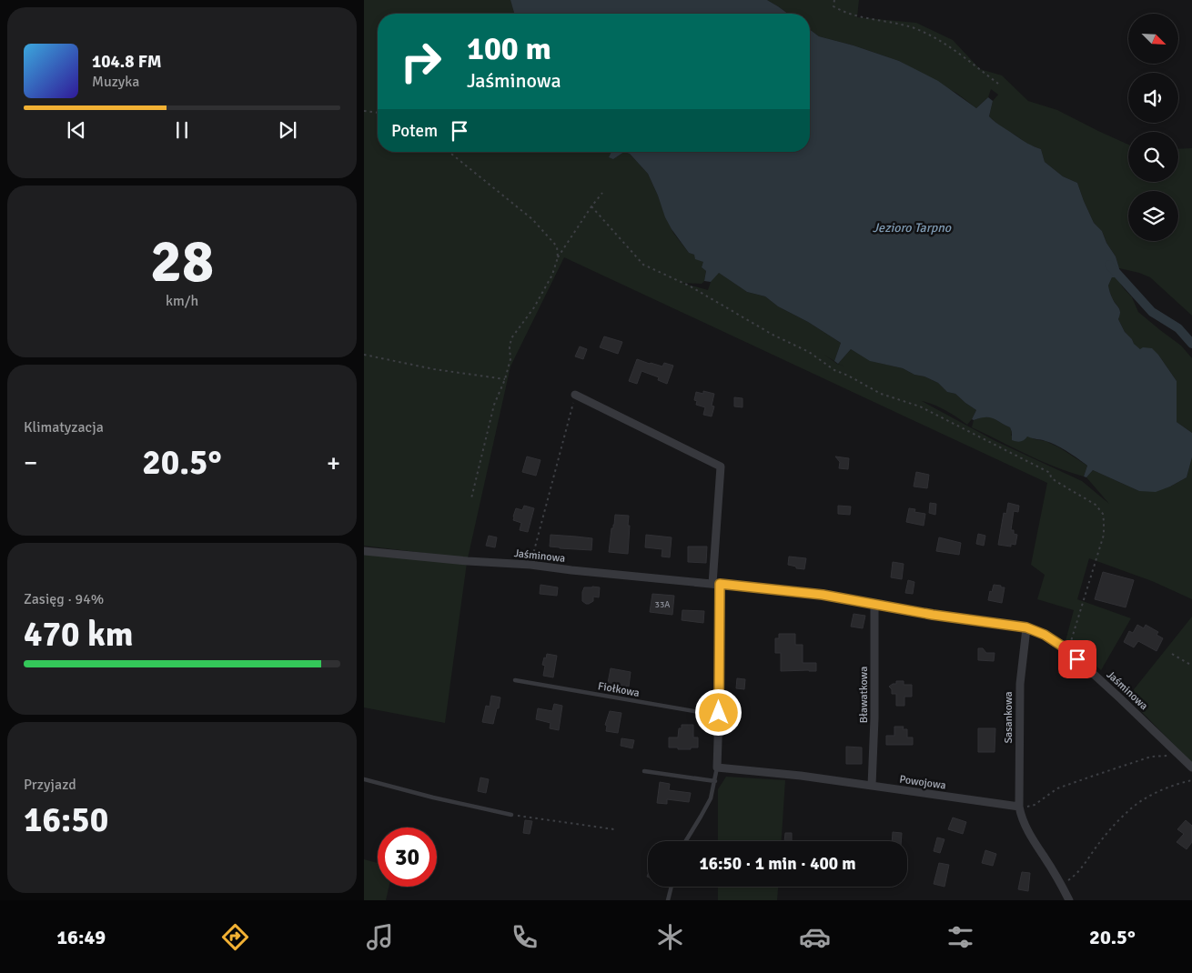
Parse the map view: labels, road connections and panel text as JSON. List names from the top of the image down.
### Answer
{
  "streets": {
    "street": [
      "Jaśminowa",
      "Bławatkowa",
      "Sasankowa",
      "Powojowa"
    ],
    "lane": ["Fiołkowa"]
  },
  "crossings": [
    ["Jaśminowa", "Bławatkowa"],
    ["Jaśminowa", "Sasankowa"],
    ["Bławatkowa", "Powojowa"],
    ["Sasankowa", "Powojowa"]
  ],
  "water": ["Jezioro Tarpno"],
  "house_numbers": ["33A"],
  "north": "bottom right",
  "page": {
    "turn": ["100 m", "Jaśminowa"],
    "song": ["104.8 FM", "Muzyka"],
    "then": "Potem",
    "tile": [
      ["28", "km/h"],
      "Klimatyzacja",
      ["Zasięg · 94%", "470 km"],
      ["Przyjazd", "16:50"]
    ],
    "heat": ["−", "20.5°", "+"],
    "limit": "30",
    "trip": "16:50 · 1 min · 400 m",
    "tabs": ["16:49", "20.5°"]
  }
}
